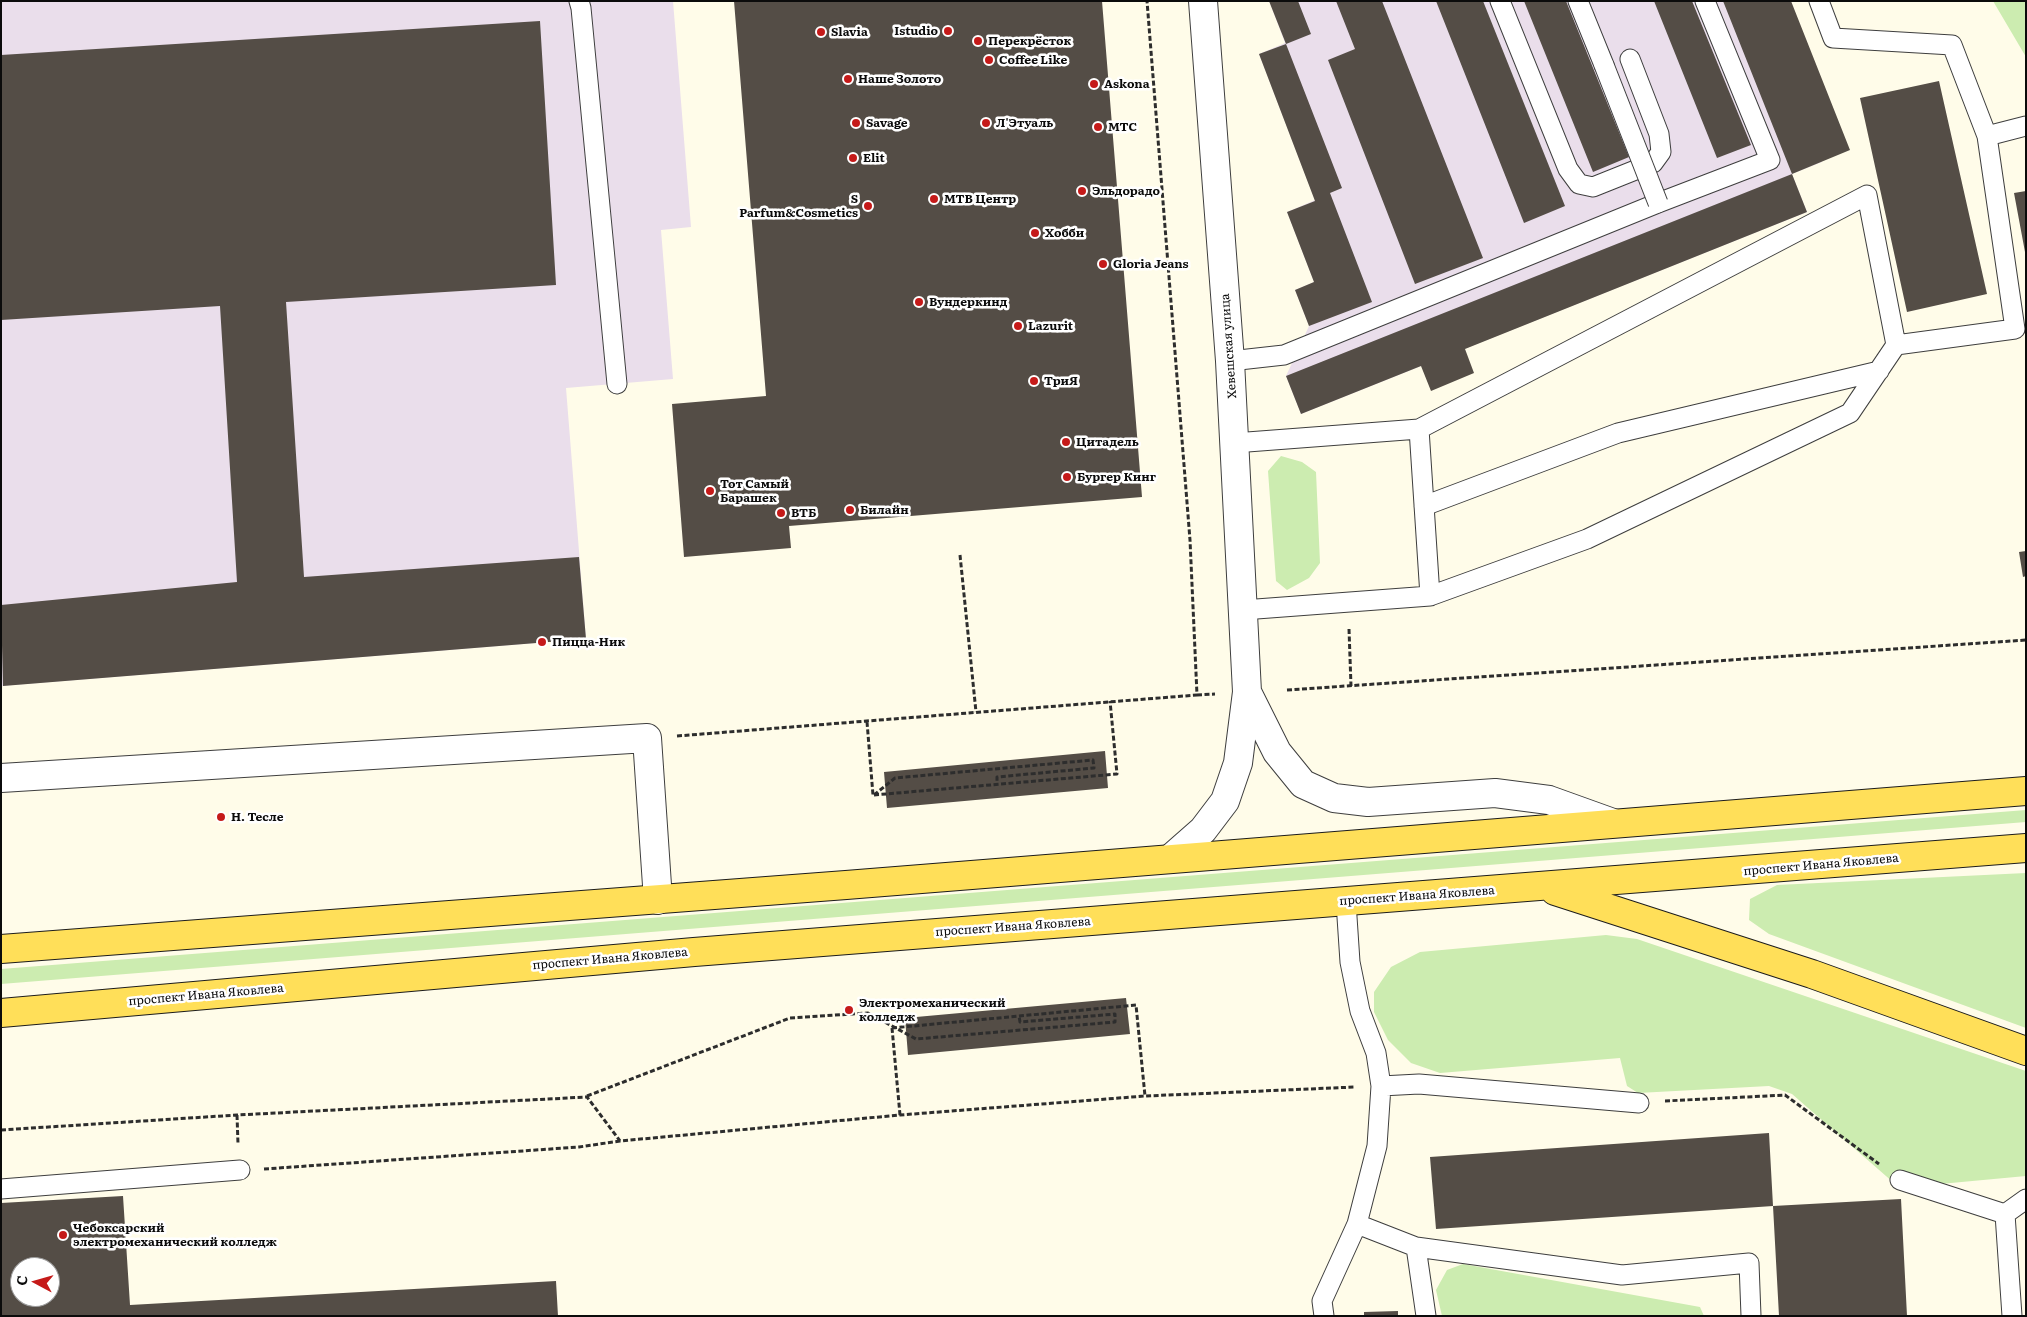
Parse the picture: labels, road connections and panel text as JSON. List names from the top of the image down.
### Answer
{
  "streets": {
    "main road": ["проспект Ивана Яковлева"],
    "street": ["Хевешская улица"]
  },
  "places": [
    "Istudio",
    "Slavia",
    "Перекрёсток",
    "Coffee Like",
    "Наше Золото",
    "Askona",
    "Savage",
    "Л'Этуаль",
    "МТС",
    "Elit",
    "Эльдорадо",
    "МТВ Центр",
    "S Parfum&Cosmetics",
    "Хобби",
    "Gloria Jeans",
    "Вундеркинд",
    "Lazurit",
    "ТриЯ",
    "Цитадель",
    "Бургер Кинг",
    "Тот Самый Барашек",
    "Билайн",
    "ВТБ",
    "Пицца-Ник",
    "Н. Тесле",
    "Электромеханический колледж",
    "Чебоксарский электромеханический колледж"
  ],
  "north": "left"
}
